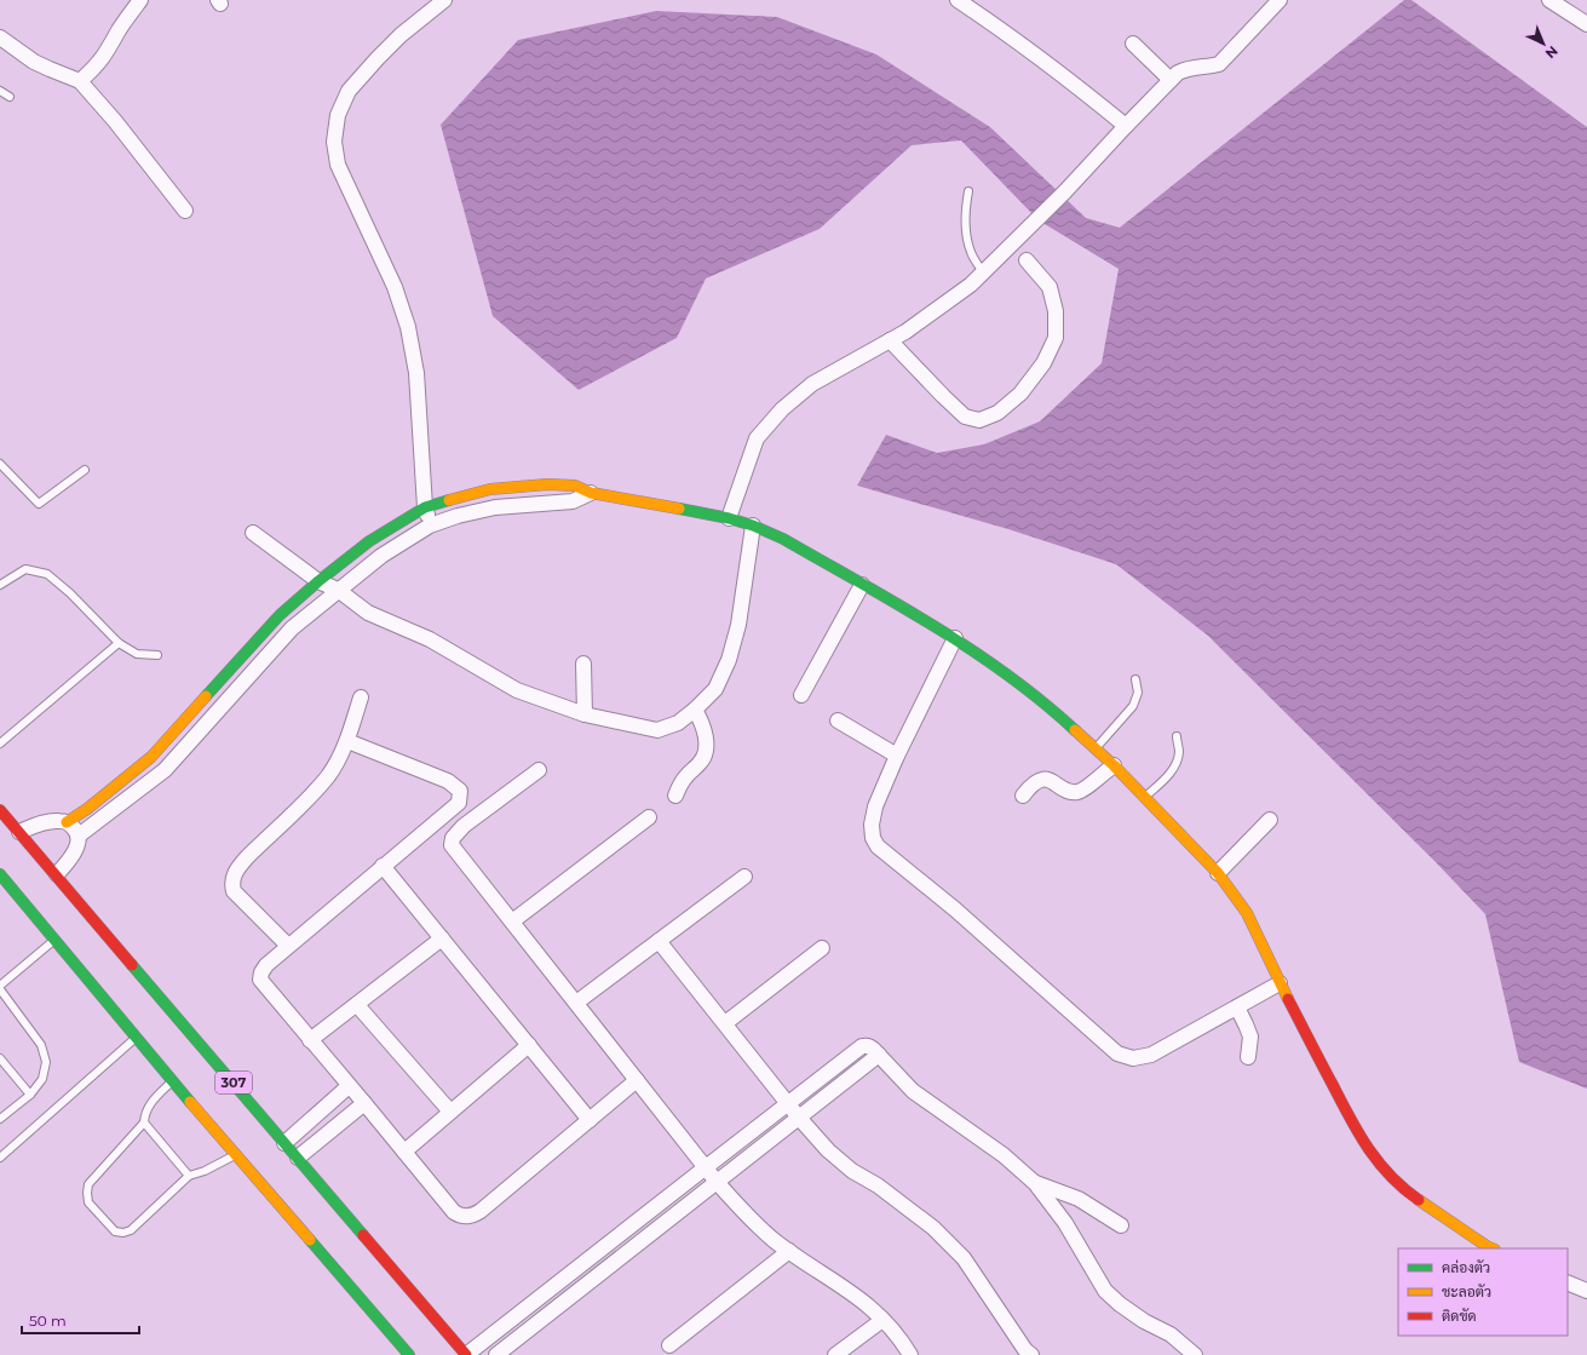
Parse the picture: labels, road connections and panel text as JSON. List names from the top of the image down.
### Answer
{
  "streets": {
    "street": ["307"]
  },
  "legend": ["คล่องตัว", "ชะลอตัว", "ติดขัด"],
  "scale_bar": "50 m",
  "north": "bottom right"
}
